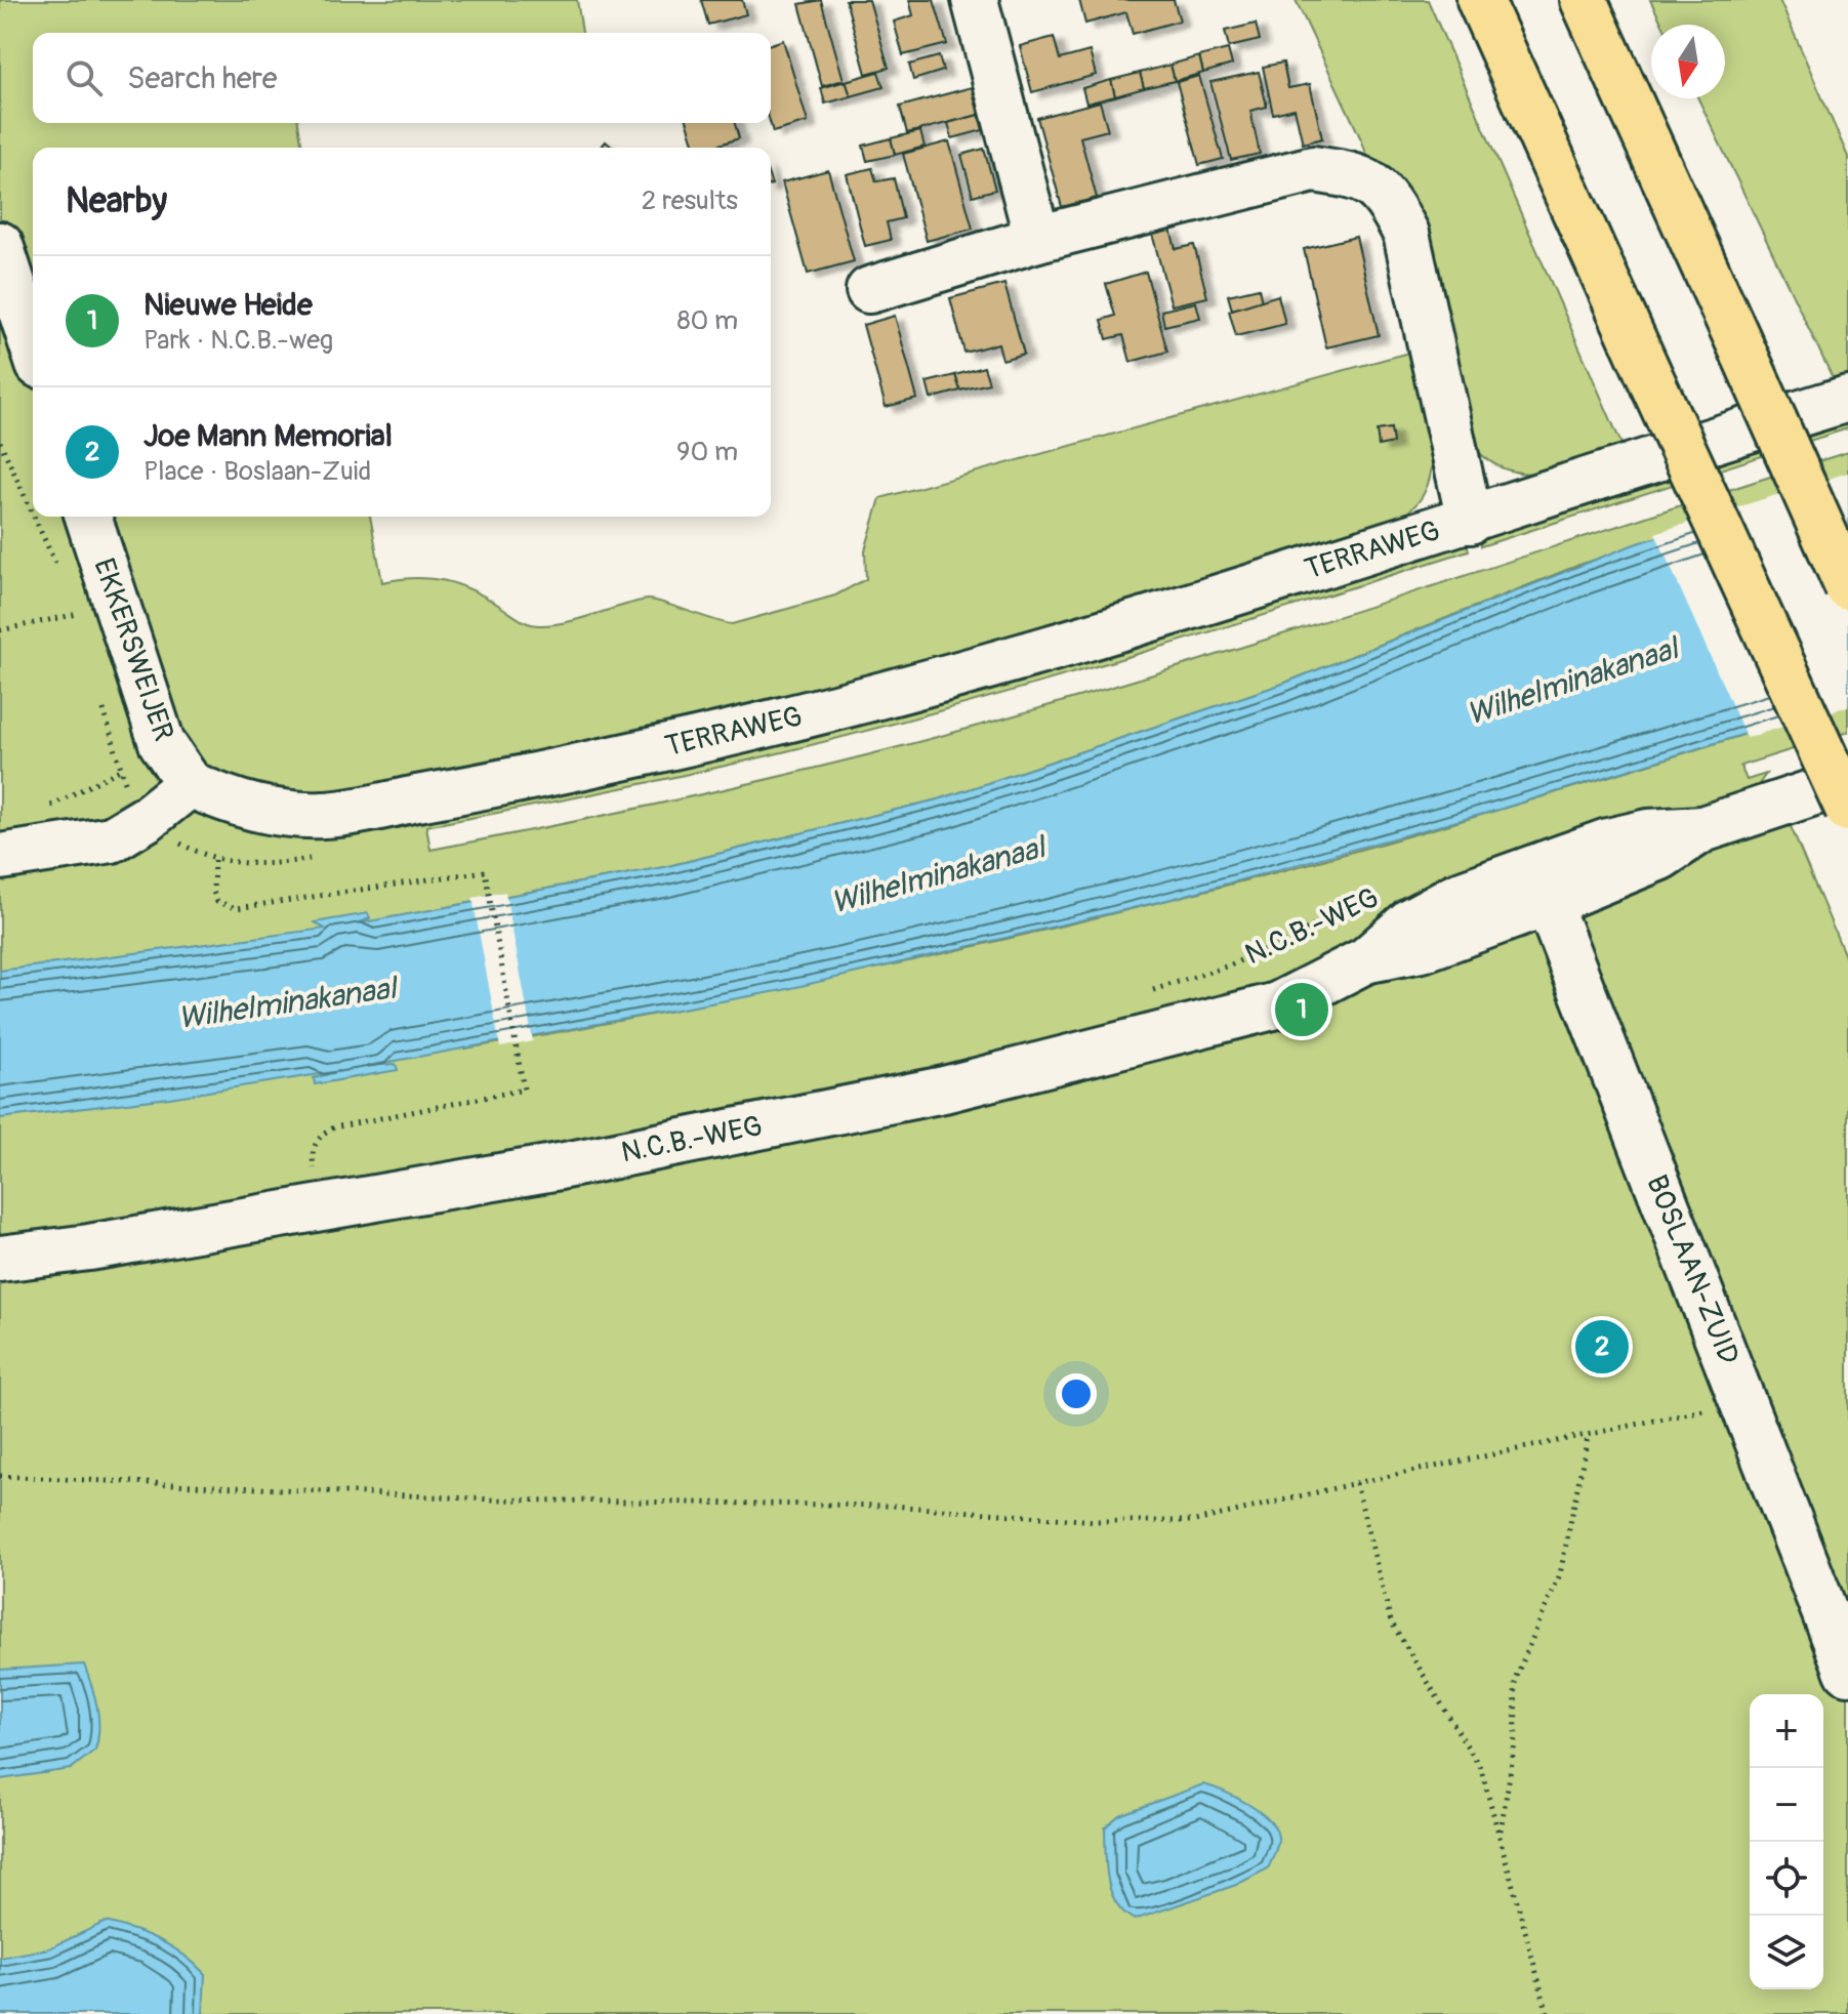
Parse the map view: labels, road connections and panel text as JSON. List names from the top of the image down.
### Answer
{
  "streets": {
    "street": [
      "TERRAWEG",
      "EKKERSWEIJER",
      "N.C.B.-WEG",
      "BOSLAAN-ZUID"
    ]
  },
  "crossings": [
    ["TERRAWEG", "EKKERSWEIJER"],
    ["N.C.B.-WEG", "BOSLAAN-ZUID"]
  ],
  "water": ["Wilhelminakanaal"],
  "north": "bottom",
  "page": {
    "search": "Search here",
    "heading": ["Nearby", "2 results"],
    "list": [
      {
        "mark": "1",
        "name": "Nieuwe Heide",
        "note": "Park · N.C.B.-weg",
        "value": "80 m"
      },
      {
        "mark": "2",
        "name": "Joe Mann Memorial",
        "note": "Place · Boslaan-Zuid",
        "value": "90 m"
      }
    ],
    "pins": ["1", "2"],
    "map_buttons": ["+", "−"]
  }
}
